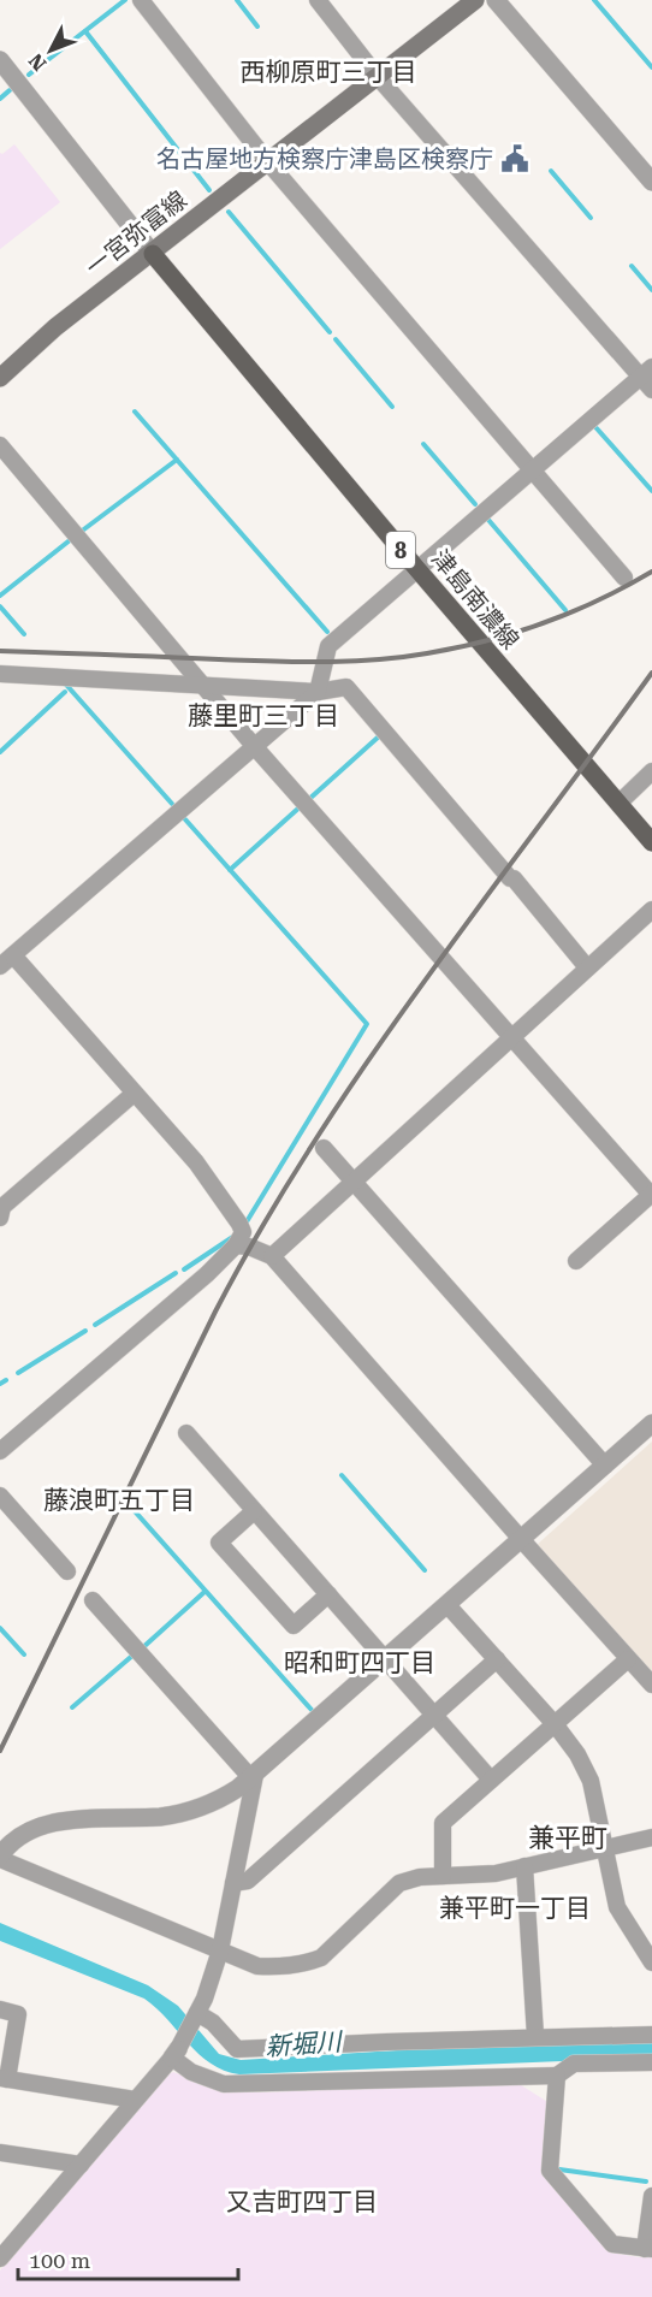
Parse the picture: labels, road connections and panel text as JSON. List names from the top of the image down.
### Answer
{
  "streets": {
    "main road": ["一宮弥富線", "8", "津島南濃線"]
  },
  "crossings": [
    ["一宮弥富線", "津島南濃線"]
  ],
  "districts": [
    "西柳原町三丁目",
    "藤里町三丁目",
    "藤浪町五丁目",
    "昭和町四丁目",
    "兼平町",
    "兼平町一丁目",
    "又吉町四丁目"
  ],
  "water": ["新堀川"],
  "places": {
    "public building": ["名古屋地方検察庁津島区検察庁"]
  },
  "scale_bar": "100 m",
  "north": "bottom left"
}
